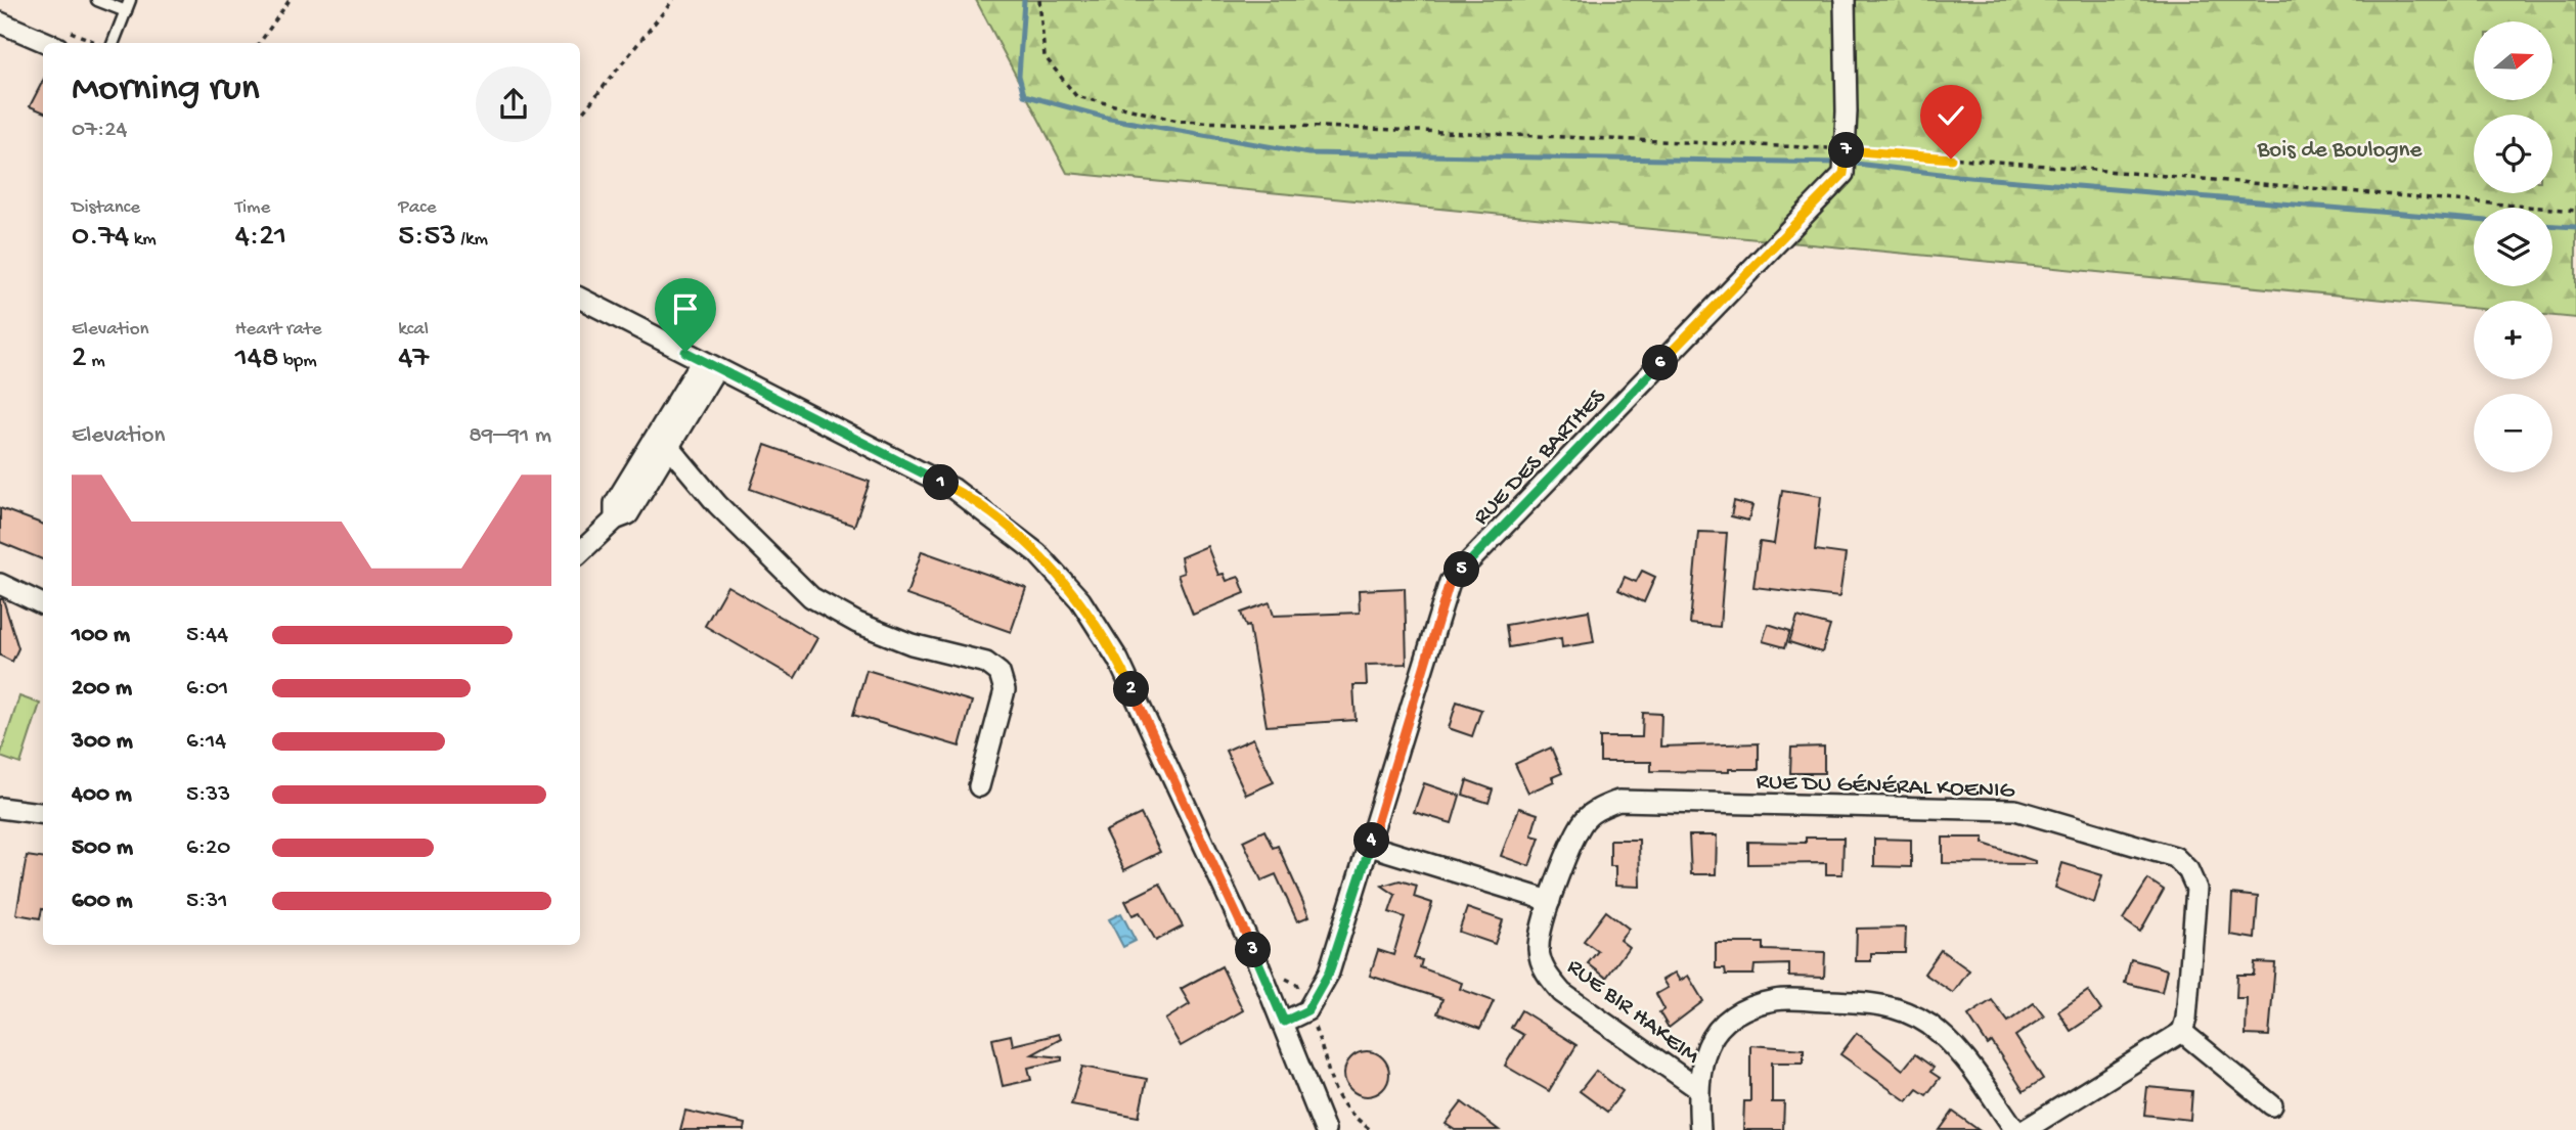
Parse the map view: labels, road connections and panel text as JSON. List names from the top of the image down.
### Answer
{
  "streets": {
    "street": ["RUE DES BARTHES", "RUE DU GÉNÉRAL KOENIG", "RUE BIR HAKEIM"]
  },
  "crossings": [
    ["RUE DU GÉNÉRAL KOENIG", "RUE BIR HAKEIM"]
  ],
  "parks": ["Bois de Boulogne"],
  "north": "right",
  "page": {
    "map_buttons": ["+", "−"],
    "heading": ["Morning run", "07:24"],
    "pins": [
      "7",
      "6",
      "1",
      "5",
      "2",
      "4",
      "3"
    ],
    "stats": [
      ["Distance", "0.74 km"],
      ["Time", "4:21"],
      ["Pace", "5:53 /km"],
      ["Elevation", "2 m"],
      ["Heart rate", "148 bpm"],
      ["kcal", "47"]
    ],
    "chart": ["Elevation", "89–91 m"],
    "list": [
      {
        "name": "100 m",
        "note": "5:44"
      },
      {
        "name": "200 m",
        "note": "6:01"
      },
      {
        "name": "300 m",
        "note": "6:14"
      },
      {
        "name": "400 m",
        "note": "5:33"
      },
      {
        "name": "500 m",
        "note": "6:20"
      },
      {
        "name": "600 m",
        "note": "5:31"
      }
    ]
  }
}
